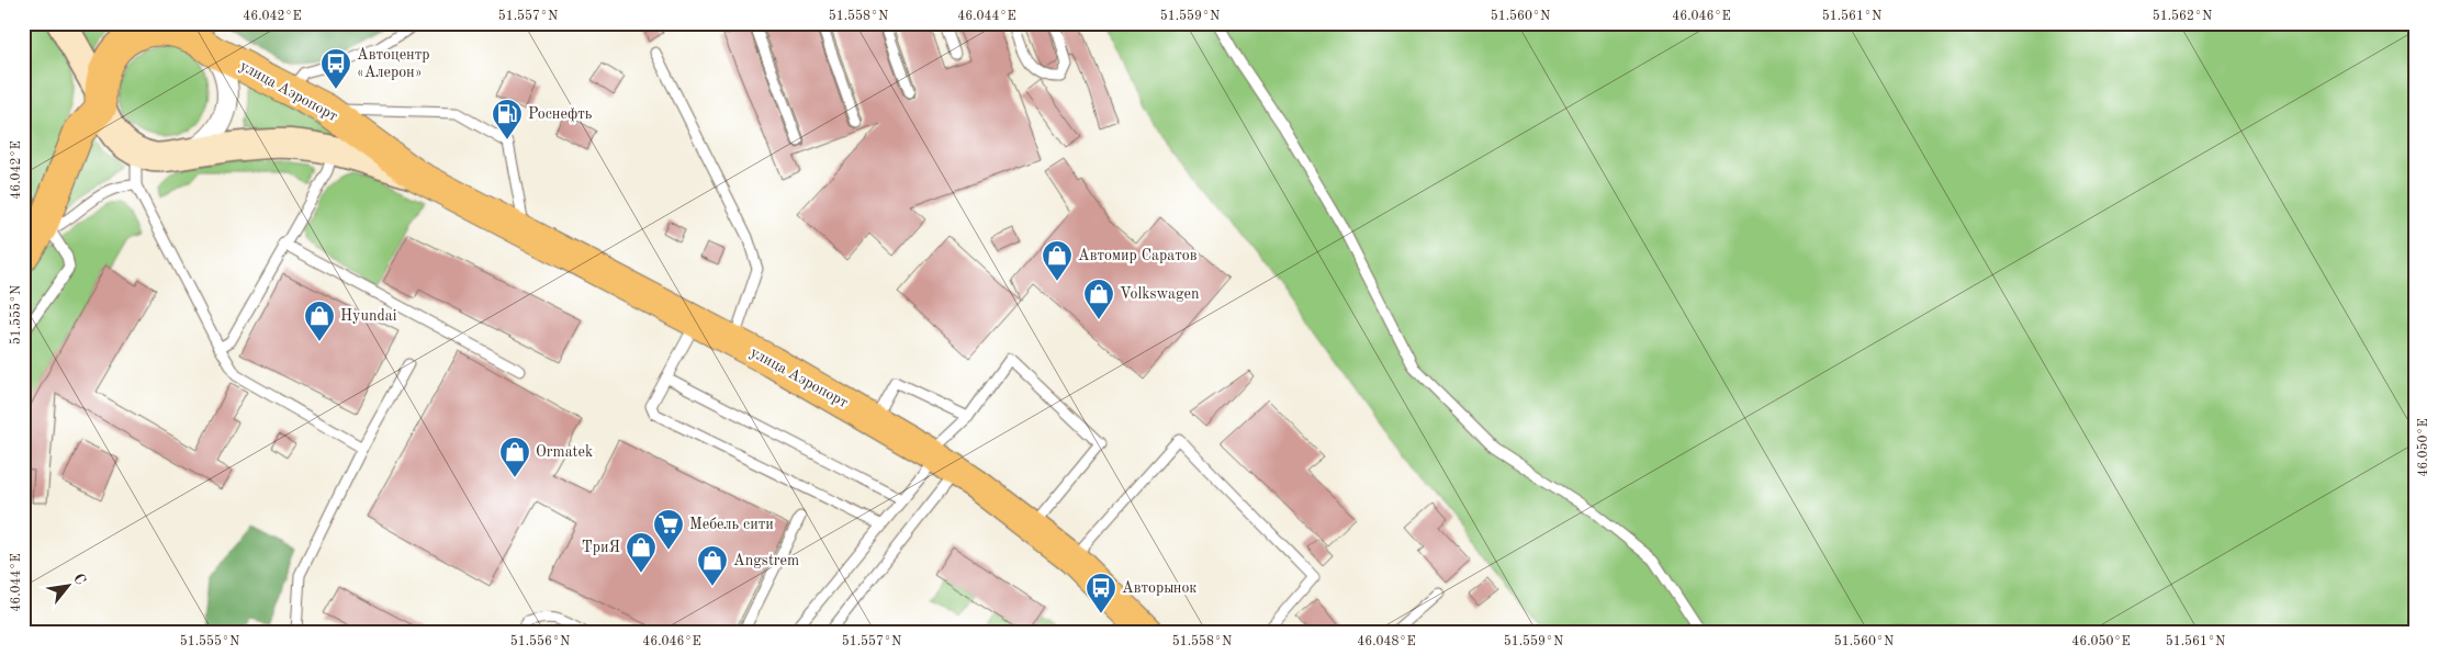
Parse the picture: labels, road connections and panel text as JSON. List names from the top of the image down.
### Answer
{
  "streets": {
    "main road": ["улица Аэропорт"]
  },
  "places": {
    "bus stop": ["Автоцентр «Алерон»", "Авторынок"],
    "fuel station": ["Роснефть"],
    "shop": [
      "Автомир Саратов",
      "Volkswagen",
      "Hyundai",
      "Ormatek",
      "ТриЯ",
      "Angstrem"
    ],
    "supermarket": ["Мебель сити"]
  },
  "north": "top right",
  "coordinates": [
    "46.042°E",
    "51.557°N",
    "51.558°N",
    "46.044°E",
    "51.559°N",
    "51.560°N",
    "46.046°E",
    "51.561°N",
    "51.562°N",
    "51.555°N",
    "46.050°E",
    "51.556°N",
    "46.048°E"
  ]
}
